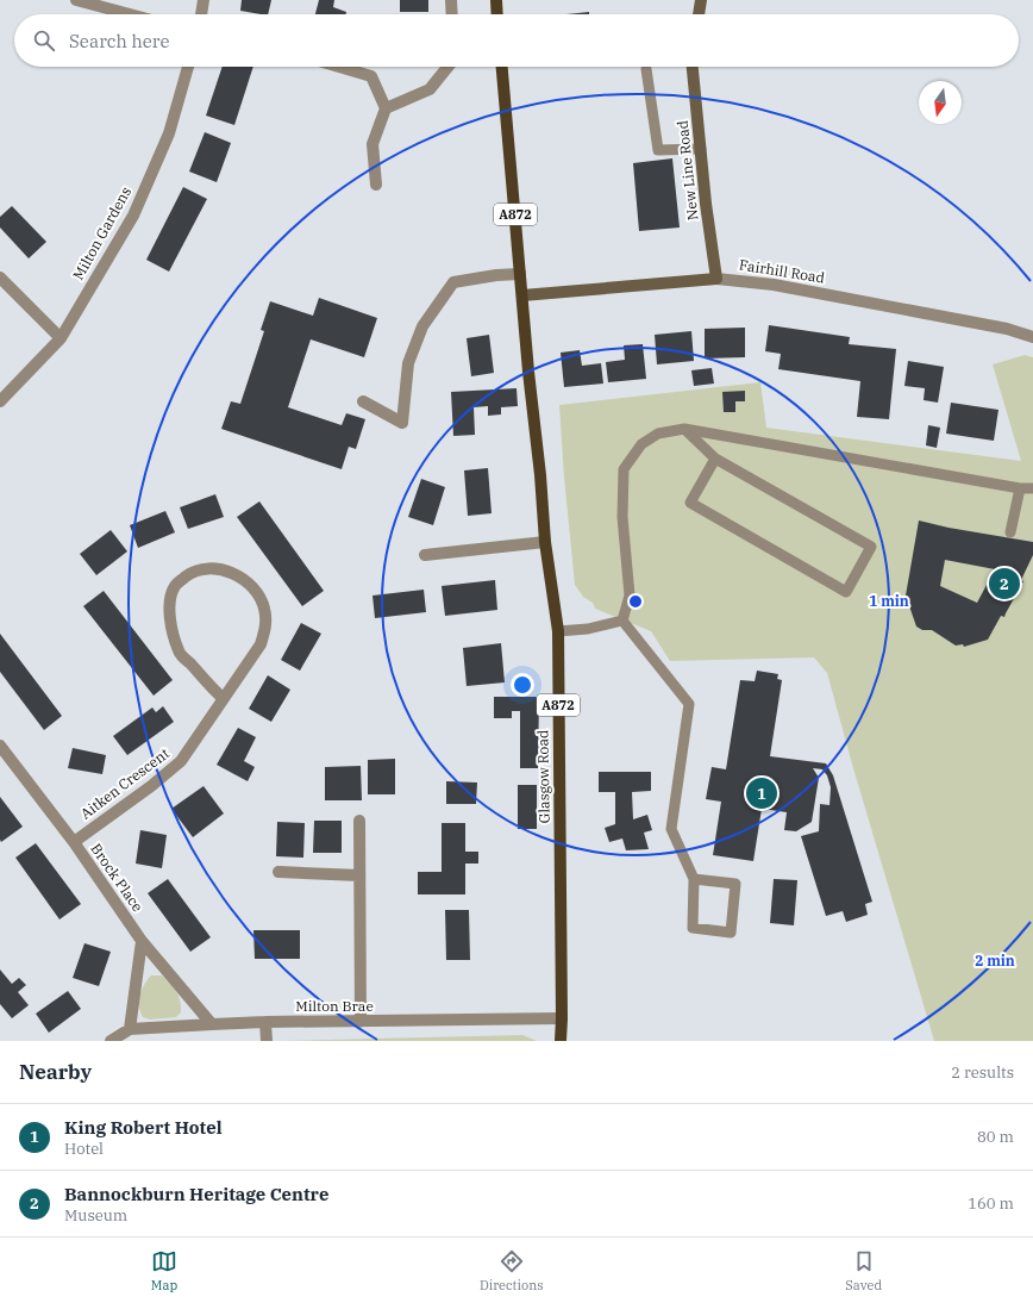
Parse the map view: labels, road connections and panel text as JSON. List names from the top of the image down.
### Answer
{
  "streets": {
    "main road": ["A872", "Glasgow Road"],
    "street": [
      "New Line Road",
      "Milton Gardens",
      "Fairhill Road",
      "Aitken Crescent",
      "Brock Place",
      "Milton Brae"
    ]
  },
  "crossings": [
    ["New Line Road", "Fairhill Road"],
    ["A872", "Fairhill Road"],
    ["A872", "Glasgow Road"],
    ["Fairhill Road", "Glasgow Road"],
    ["Glasgow Road", "Milton Brae"],
    ["Aitken Crescent", "Brock Place"],
    ["Brock Place", "Milton Brae"]
  ],
  "north": "bottom",
  "page": {
    "search": "Search here",
    "pins": ["2", "1"],
    "heading": ["Nearby", "2 results"],
    "list": [
      {
        "mark": "1",
        "name": "King Robert Hotel",
        "note": "Hotel",
        "value": "80 m"
      },
      {
        "mark": "2",
        "name": "Bannockburn Heritage Centre",
        "note": "Museum",
        "value": "160 m"
      }
    ],
    "nav": ["Map", "Directions", "Saved"]
  },
  "rings": ["1 min", "2 min"]
}
